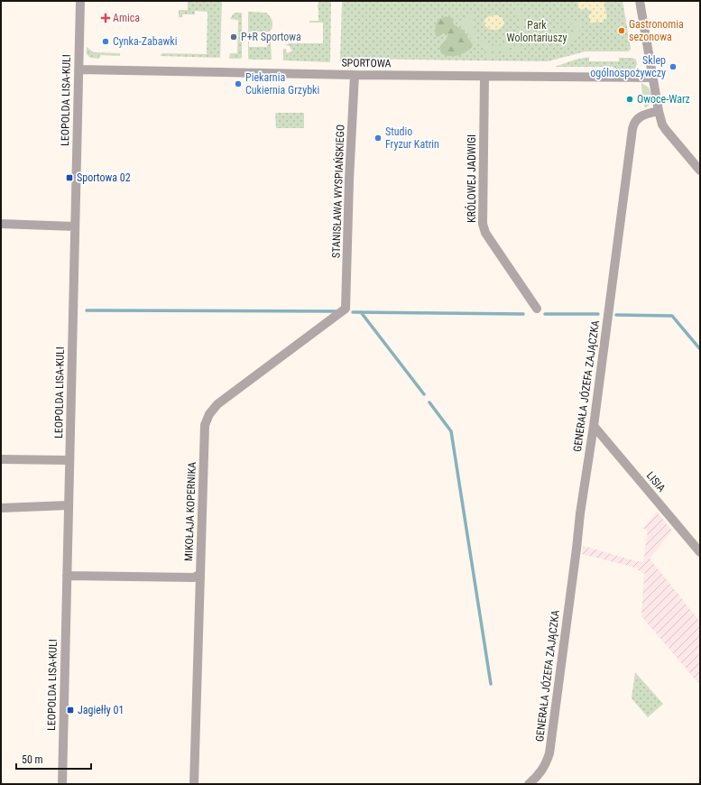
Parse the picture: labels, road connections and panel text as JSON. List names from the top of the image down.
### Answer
{
  "streets": {
    "street": [
      "SPORTOWA",
      "LEOPOLDA LISA-KULI",
      "KRÓLOWEJ JADWIGI",
      "STANISŁAWA WYSPIAŃSKIEGO",
      "GENERAŁA JÓZEFA ZAJĄCZKA",
      "LISIA",
      "MIKOŁAJA KOPERNIKA"
    ]
  },
  "crossings": [
    ["SPORTOWA", "LEOPOLDA LISA-KULI"],
    ["SPORTOWA", "KRÓLOWEJ JADWIGI"],
    ["SPORTOWA", "STANISŁAWA WYSPIAŃSKIEGO"],
    ["STANISŁAWA WYSPIAŃSKIEGO", "MIKOŁAJA KOPERNIKA"],
    ["GENERAŁA JÓZEFA ZAJĄCZKA", "LISIA"]
  ],
  "parks": ["Park Wolontariuszy"],
  "places": {
    "health": ["Amica"],
    "other": [
      "Gastronomia sezonowa",
      "P+R Sportowa",
      "Cynka-Zabawki",
      "Sklep ogólnospożywczy",
      "Piekarnia Cukiernia Grzybki",
      "Owoce-Warz",
      "Studio Fryzur Katrin"
    ],
    "transit": ["Sportowa 02", "Jagiełły 01"]
  },
  "scale_bar": "50 m"
}
